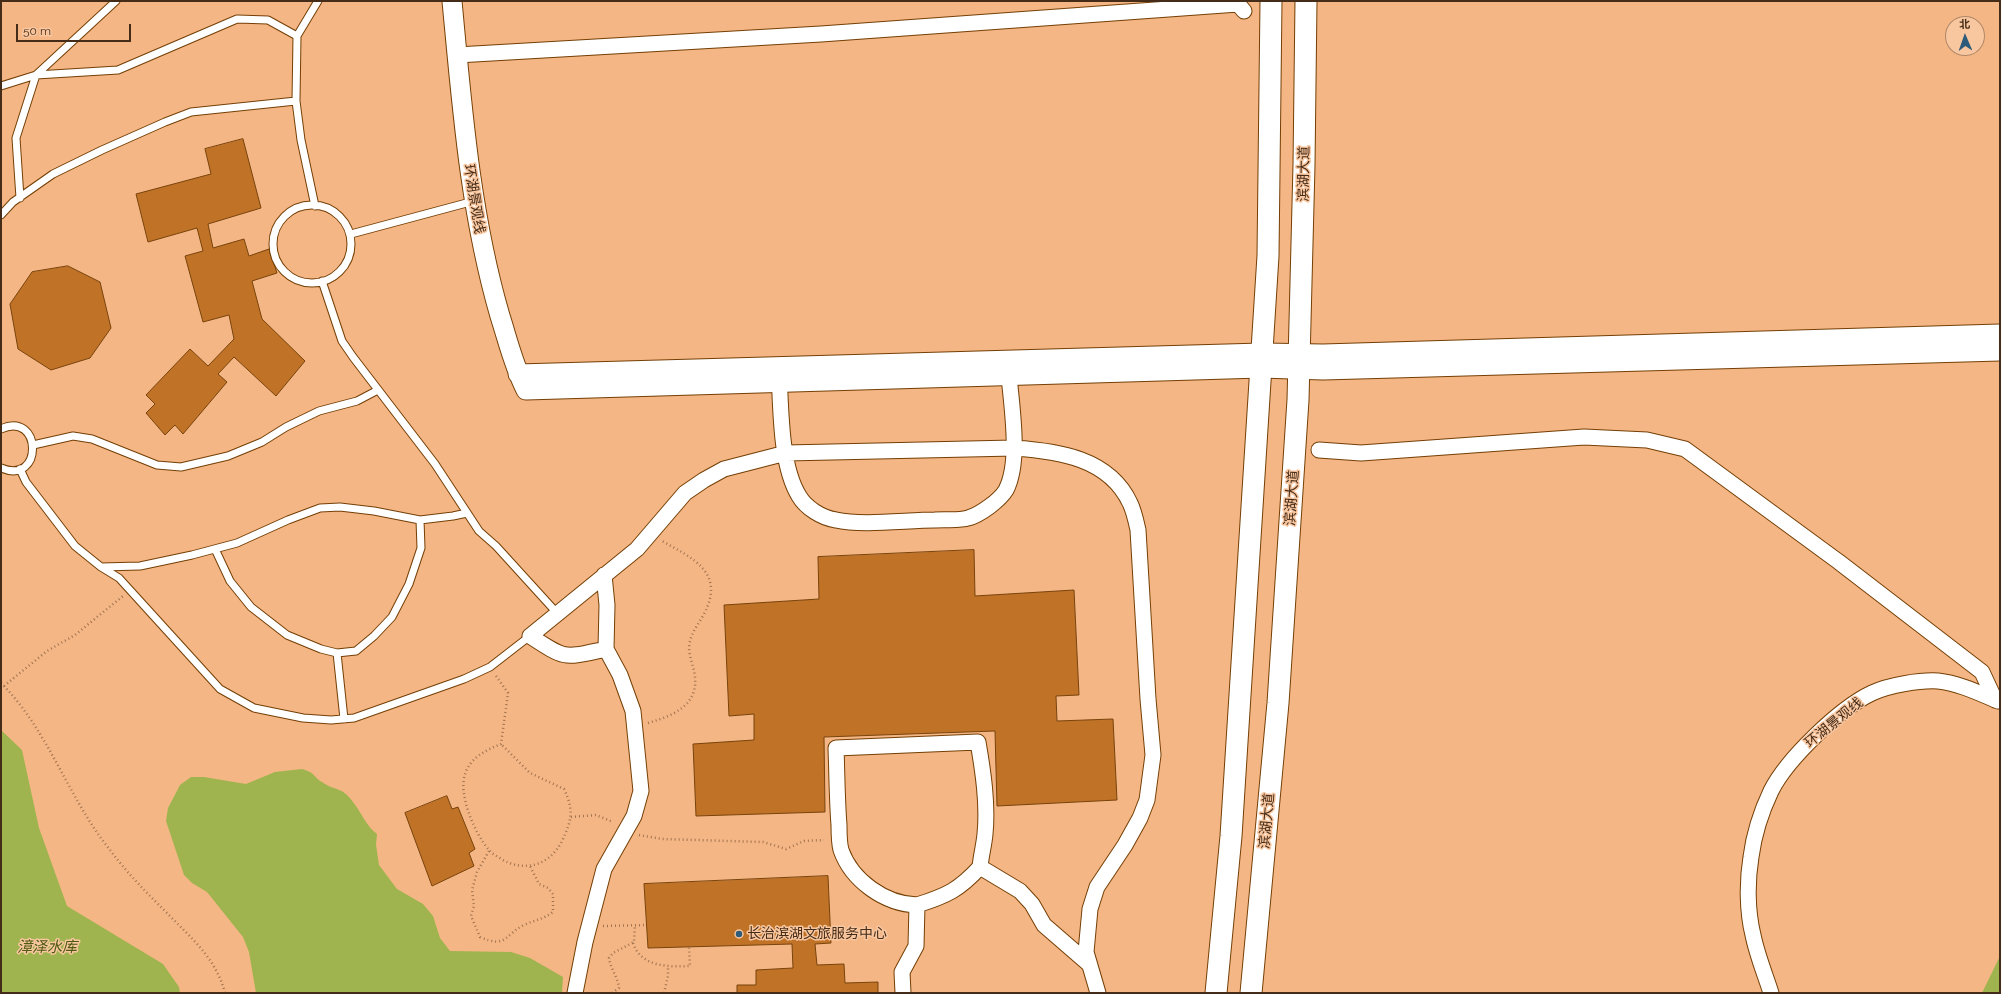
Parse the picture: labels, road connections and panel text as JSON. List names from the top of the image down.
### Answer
{
  "streets": {
    "main road": ["滨湖大道"],
    "street": ["环湖景观线"]
  },
  "water": ["漳泽水库"],
  "places": ["长治滨湖文旅服务中心"],
  "scale_bar": "50 m",
  "north": "top"
}
